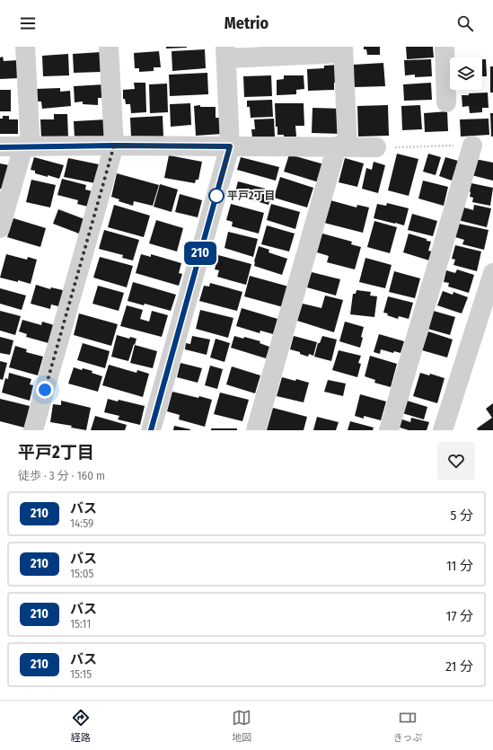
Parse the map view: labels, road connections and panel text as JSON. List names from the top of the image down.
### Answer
{
  "places": ["平戸2丁目"],
  "lines": ["bus line 210"],
  "page": {
    "header": "Metrio",
    "on_map": "210",
    "heading": ["平戸2丁目", "徒歩 · 3 分 · 160 m"],
    "list": [
      {
        "mark": "210",
        "name": "バス",
        "note": "14:59",
        "value": "5 分"
      },
      {
        "mark": "210",
        "name": "バス",
        "note": "15:05",
        "value": "11 分"
      },
      {
        "mark": "210",
        "name": "バス",
        "note": "15:11",
        "value": "17 分"
      },
      {
        "mark": "210",
        "name": "バス",
        "note": "15:15",
        "value": "21 分"
      }
    ],
    "tabs": ["経路", "地図", "きっぷ"]
  }
}
